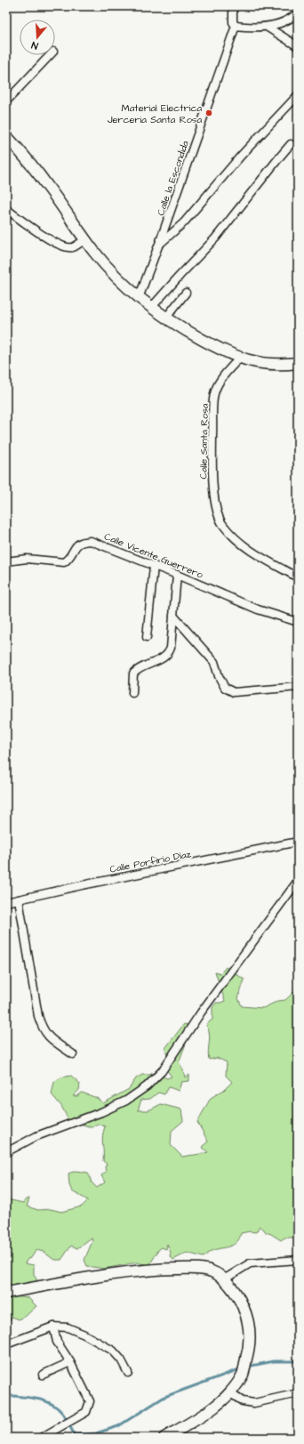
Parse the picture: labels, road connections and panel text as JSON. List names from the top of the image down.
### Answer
{
  "streets": {
    "street": [
      "Calle la Escondida",
      "Calle Santa Rosa",
      "Calle Vicente Guerrero",
      "Calle Porfirio Díaz"
    ]
  },
  "places": ["Material Electrica Jerceria Santa Rosa"],
  "north": "bottom"
}
